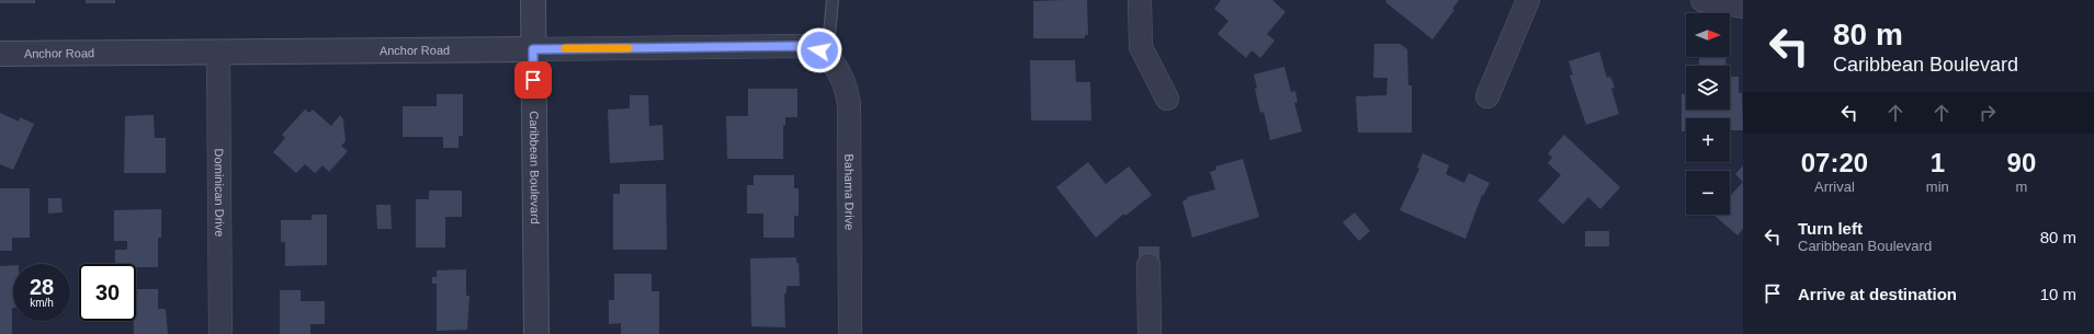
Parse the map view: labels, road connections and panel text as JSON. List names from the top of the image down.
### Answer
{
  "streets": {
    "street": [
      "Anchor Road",
      "Caribbean Boulevard",
      "Dominican Drive",
      "Bahama Drive"
    ]
  },
  "crossings": [
    ["Anchor Road", "Caribbean Boulevard"],
    ["Anchor Road", "Dominican Drive"],
    ["Anchor Road", "Bahama Drive"]
  ],
  "north": "right",
  "page": {
    "turn": ["80 m", "Caribbean Boulevard"],
    "map_buttons": ["+", "−"],
    "eta": [
      "07:20",
      "Arrival",
      "1",
      "min",
      "90",
      "m"
    ],
    "list": [
      {
        "name": "Turn left",
        "note": "Caribbean Boulevard",
        "value": "80 m"
      },
      {
        "name": "Arrive at destination",
        "value": "10 m"
      }
    ],
    "speed": "28 km/h",
    "limit": "30"
  }
}
